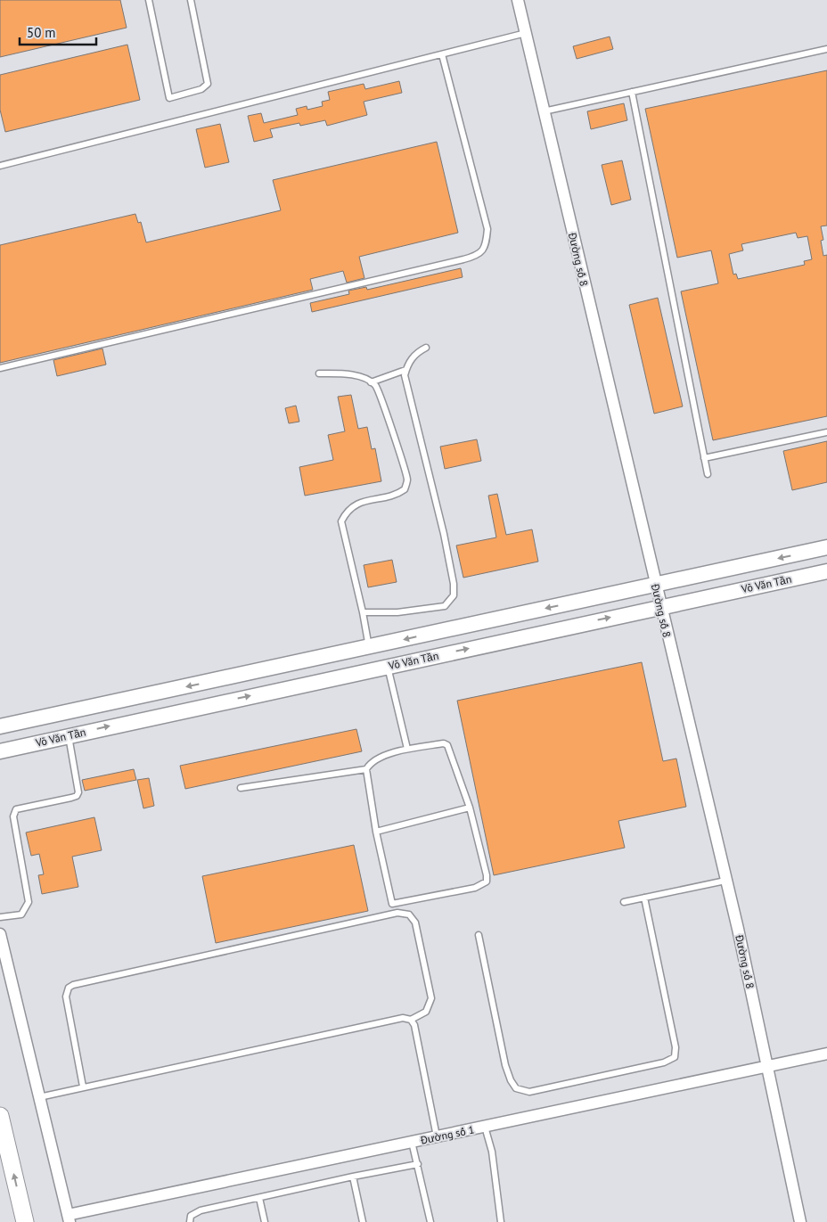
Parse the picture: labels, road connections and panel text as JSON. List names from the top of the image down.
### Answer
{
  "streets": {
    "street": ["Đường số 8", "Võ Văn Tần", "Đường số 1"]
  },
  "crossings": [
    ["Đường số 8", "Võ Văn Tần"],
    ["Đường số 8", "Đường số 1"]
  ],
  "scale_bar": "50 m"
}
